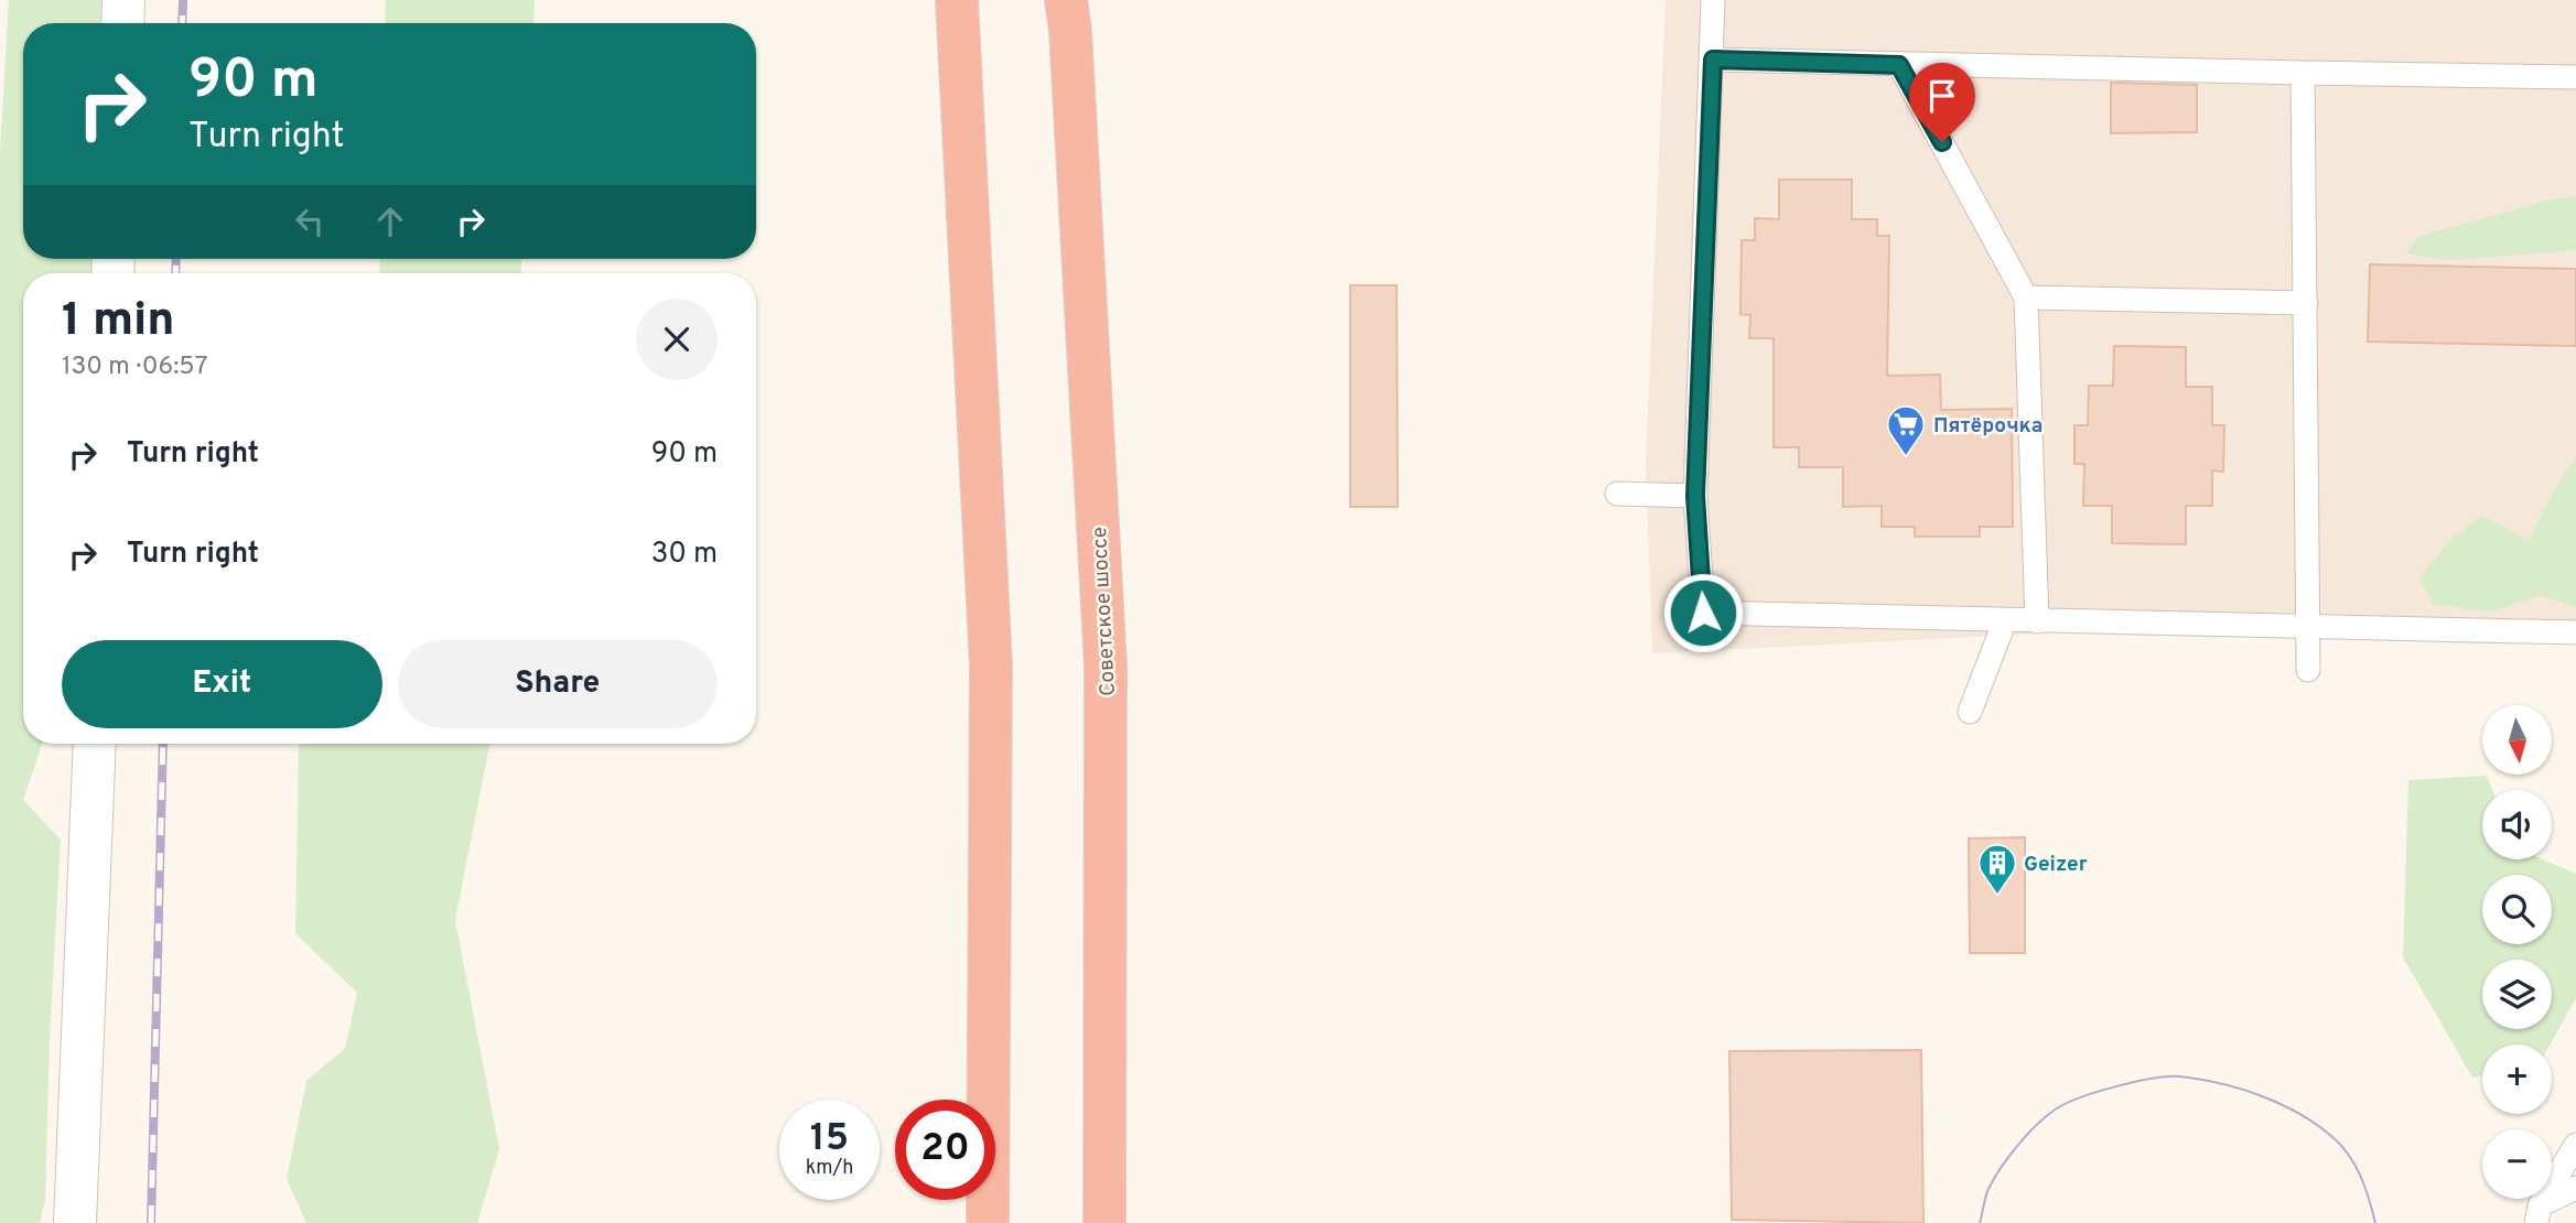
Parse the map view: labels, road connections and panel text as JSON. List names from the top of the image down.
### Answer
{
  "streets": {
    "highway": ["Советское шоссе"]
  },
  "places": {
    "supermarket": ["Пятёрочка"],
    "building": ["Geizer"]
  },
  "north": "bottom",
  "page": {
    "turn": ["90 m", "Turn right"],
    "heading": ["1 min", "130 m · 06:57"],
    "list": [
      {
        "name": "Turn right",
        "value": "90 m"
      },
      {
        "name": "Turn right",
        "value": "30 m"
      }
    ],
    "buttons": ["Exit", "Share"],
    "map_buttons": ["+", "−"],
    "speed": "15 km/h",
    "limit": "20"
  }
}
